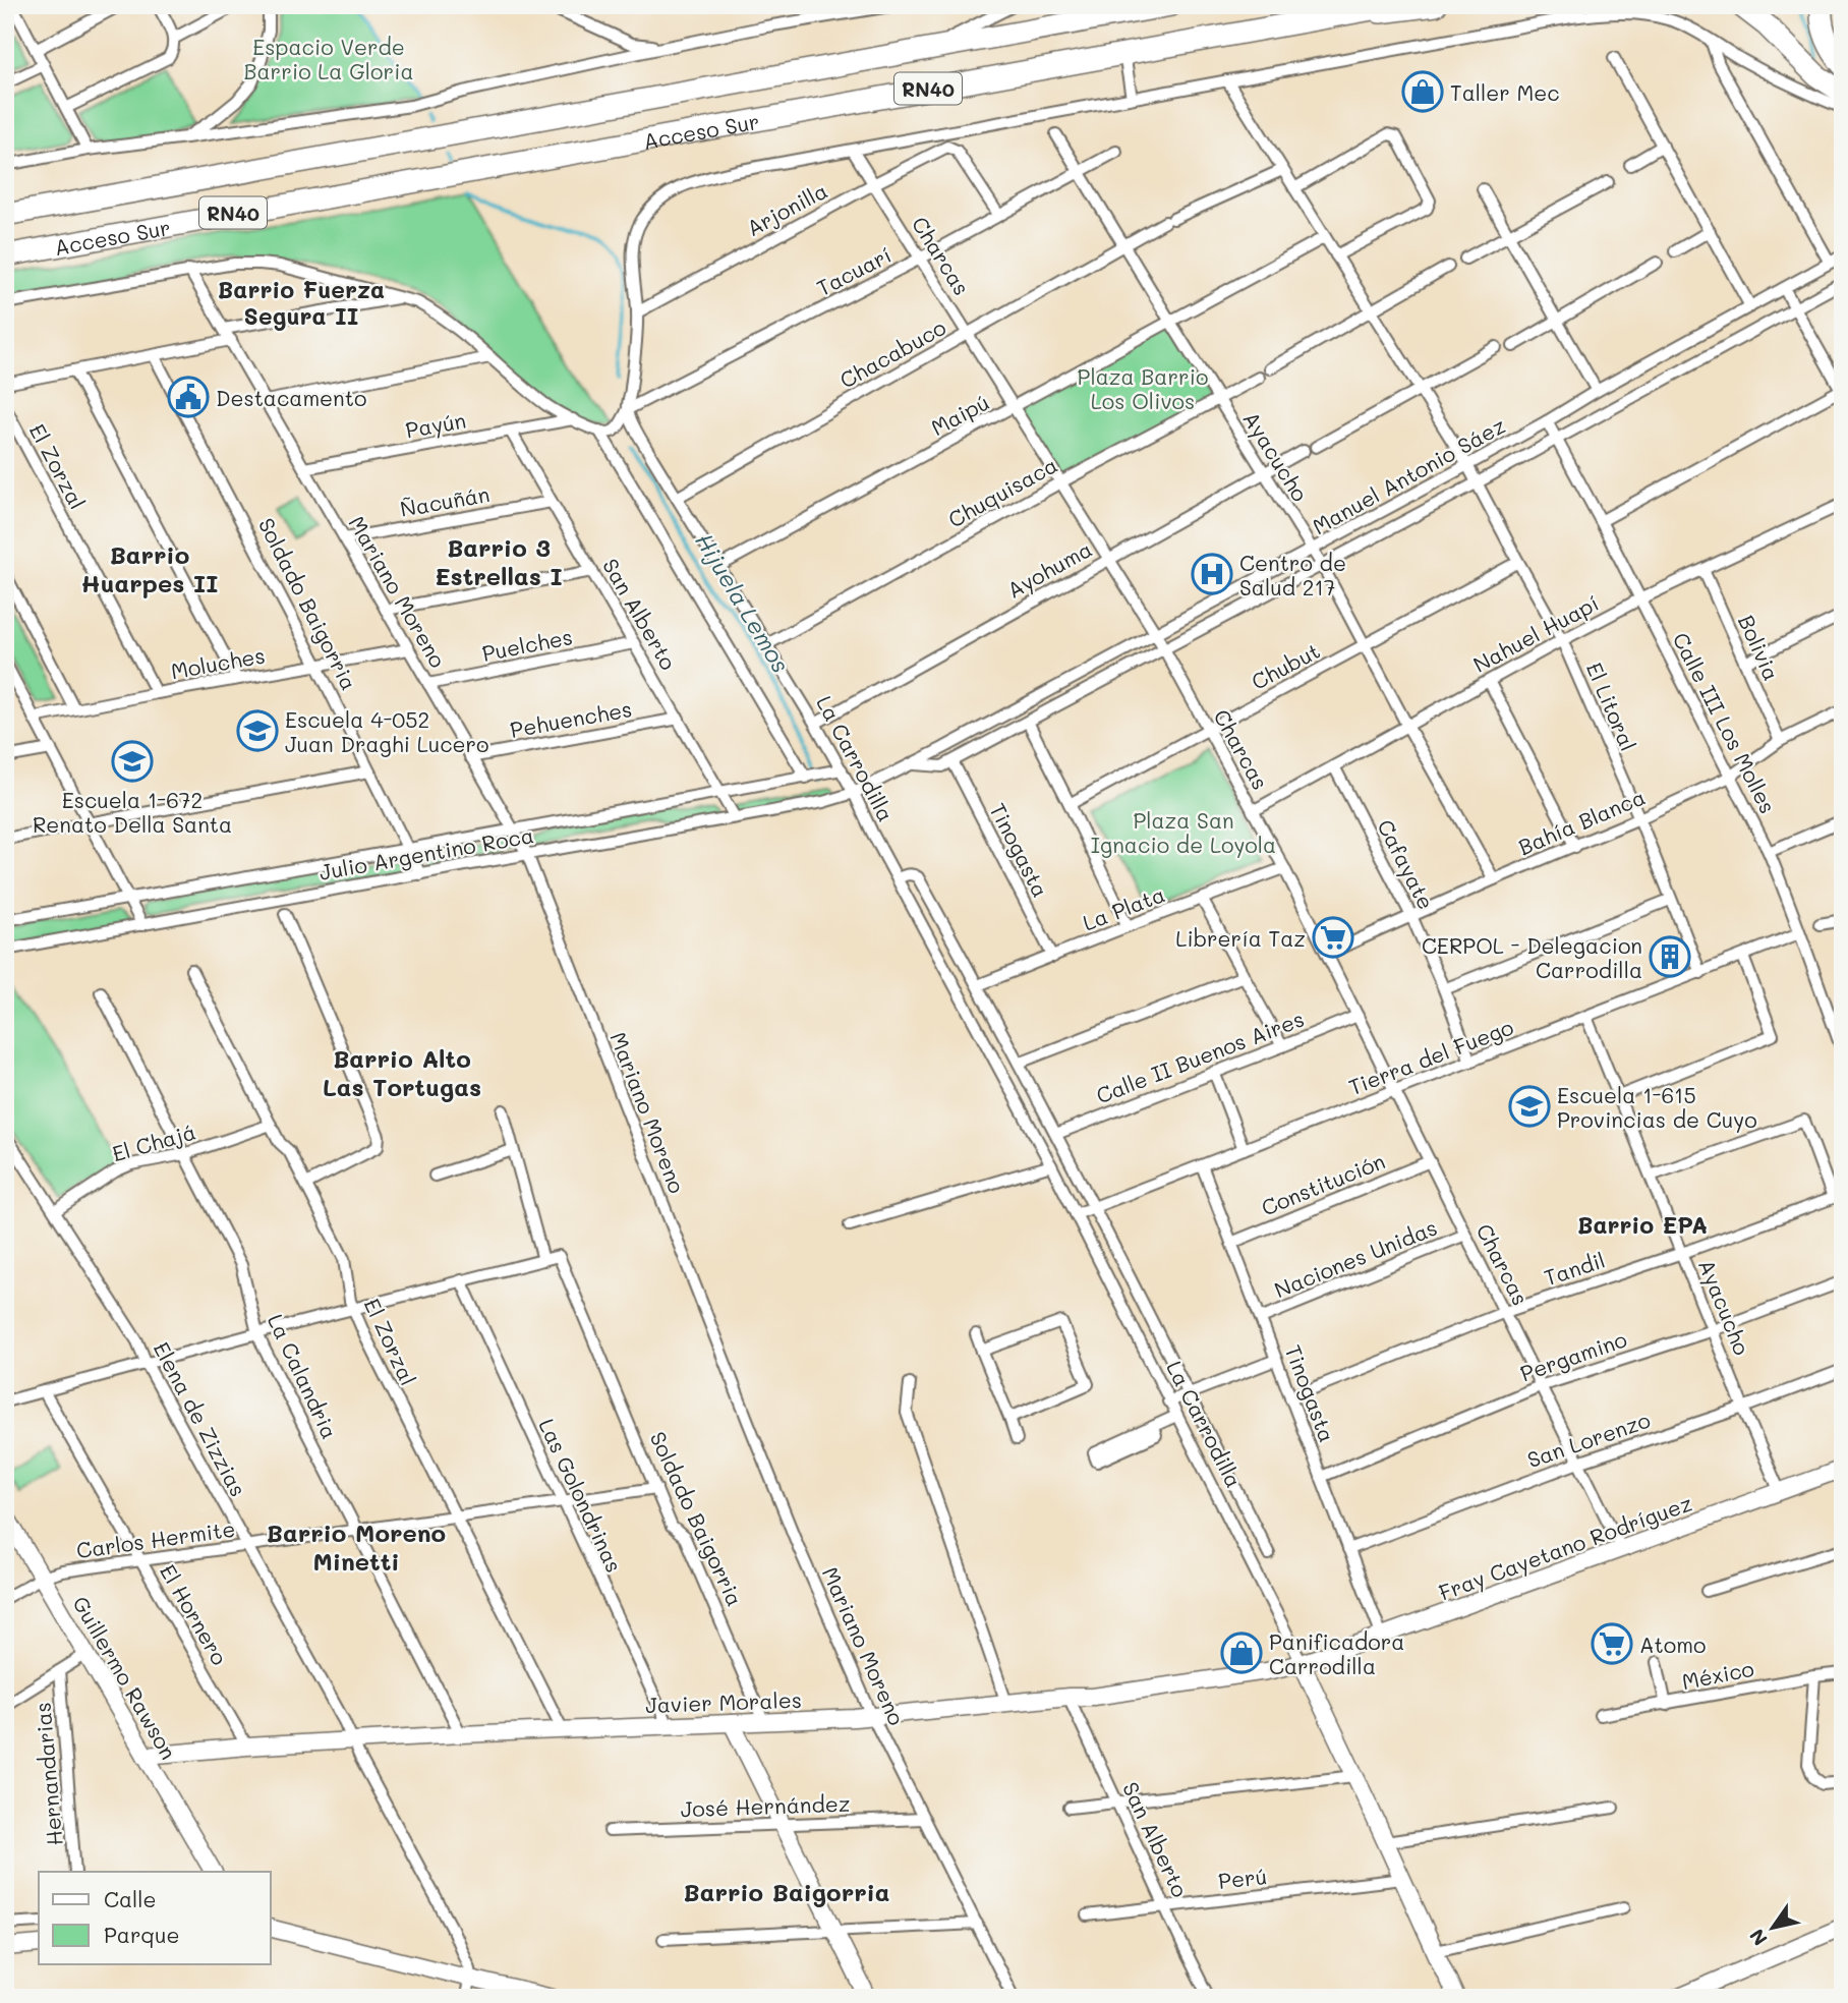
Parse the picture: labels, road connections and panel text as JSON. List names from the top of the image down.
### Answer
{
  "streets": {
    "highway": ["RN40", "Acceso Sur"],
    "street": [
      "Arjonilla",
      "Charcas",
      "Tacuarí",
      "Chacabuco",
      "Maipú",
      "Payún",
      "Ayacucho",
      "El Zorzal",
      "Manuel Antonio Sáez",
      "Chuquisaca",
      "Ñacuñán",
      "Ayohuma",
      "Mariano Moreno",
      "Soldado Baigorria",
      "San Alberto",
      "Nahuel Huapí",
      "Puelches",
      "Bolivia",
      "Moluches",
      "Chubut",
      "El Litoral",
      "Pehuenches",
      "Calle III Los Molles",
      "La Carrodilla",
      "Bahía Blanca",
      "Tinogasta",
      "Julio Argentino Roca",
      "Cafayate",
      "La Plata",
      "Calle II Buenos Aires",
      "Tierra del Fuego",
      "El Chajá",
      "Constitución",
      "Naciones Unidas",
      "Tandil",
      "Pergamino",
      "La Calandria",
      "Elena de Zizzias",
      "San Lorenzo",
      "Las Golondrinas",
      "Carlos Hermite",
      "Fray Cayetano Rodríguez",
      "El Hornero",
      "México",
      "Guillermo Rawson",
      "Javier Morales",
      "Hernandarias",
      "José Hernández",
      "Perú"
    ]
  },
  "crossings": [
    ["Arjonilla", "Charcas"],
    ["Arjonilla", "Tacuarí"],
    ["Charcas", "Tacuarí"],
    ["Charcas", "Chacabuco"],
    ["Charcas", "Maipú"],
    ["Charcas", "Manuel Antonio Sáez"],
    ["Charcas", "Chuquisaca"],
    ["Charcas", "Ayohuma"],
    ["Charcas", "Nahuel Huapí"],
    ["Charcas", "Chubut"],
    ["Charcas", "Bahía Blanca"],
    ["Charcas", "La Plata"],
    ["Charcas", "Calle II Buenos Aires"],
    ["Charcas", "Tierra del Fuego"],
    ["Charcas", "Constitución"],
    ["Charcas", "Naciones Unidas"],
    ["Charcas", "Tandil"],
    ["Charcas", "Pergamino"],
    ["Charcas", "San Lorenzo"],
    ["Charcas", "Fray Cayetano Rodríguez"],
    ["Tacuarí", "Ayacucho"],
    ["Tacuarí", "La Carrodilla"],
    ["Chacabuco", "Ayacucho"],
    ["Chacabuco", "El Litoral"],
    ["Chacabuco", "La Carrodilla"],
    ["Maipú", "Ayacucho"],
    ["Maipú", "El Litoral"],
    ["Maipú", "La Carrodilla"],
    ["Payún", "Mariano Moreno"],
    ["Payún", "San Alberto"],
    ["Ayacucho", "Manuel Antonio Sáez"],
    ["Ayacucho", "Chuquisaca"],
    ["Ayacucho", "Ayohuma"],
    ["Ayacucho", "Nahuel Huapí"],
    ["Ayacucho", "Chubut"],
    ["Ayacucho", "Bahía Blanca"],
    ["Ayacucho", "Tierra del Fuego"],
    ["Ayacucho", "Tandil"],
    ["Ayacucho", "Pergamino"],
    ["Ayacucho", "San Lorenzo"],
    ["Ayacucho", "Fray Cayetano Rodríguez"],
    ["El Zorzal", "Moluches"],
    ["El Zorzal", "El Chajá"],
    ["El Zorzal", "Carlos Hermite"],
    ["El Zorzal", "Javier Morales"],
    ["Manuel Antonio Sáez", "El Litoral"],
    ["Manuel Antonio Sáez", "Calle III Los Molles"],
    ["Manuel Antonio Sáez", "La Carrodilla"],
    ["Manuel Antonio Sáez", "Tinogasta"],
    ["Manuel Antonio Sáez", "Julio Argentino Roca"],
    ["Chuquisaca", "La Carrodilla"],
    ["Ñacuñán", "Mariano Moreno"],
    ["Ñacuñán", "San Alberto"],
    ["Ayohuma", "La Carrodilla"],
    ["Mariano Moreno", "Puelches"],
    ["Mariano Moreno", "Moluches"],
    ["Mariano Moreno", "Pehuenches"],
    ["Mariano Moreno", "Julio Argentino Roca"],
    ["Mariano Moreno", "Javier Morales"],
    ["Mariano Moreno", "José Hernández"],
    ["Soldado Baigorria", "Moluches"],
    ["Soldado Baigorria", "Julio Argentino Roca"],
    ["Soldado Baigorria", "Carlos Hermite"],
    ["Soldado Baigorria", "Javier Morales"],
    ["San Alberto", "Puelches"],
    ["San Alberto", "Pehuenches"],
    ["San Alberto", "Julio Argentino Roca"],
    ["San Alberto", "Javier Morales"],
    ["San Alberto", "Perú"],
    ["Nahuel Huapí", "Bolivia"],
    ["Nahuel Huapí", "El Litoral"],
    ["Nahuel Huapí", "Calle III Los Molles"],
    ["Nahuel Huapí", "Cafayate"],
    ["Bolivia", "Bahía Blanca"],
    ["Chubut", "El Litoral"],
    ["El Litoral", "Bahía Blanca"],
    ["El Litoral", "Tierra del Fuego"],
    ["Calle III Los Molles", "Bahía Blanca"],
    ["Calle III Los Molles", "Tierra del Fuego"],
    ["La Carrodilla", "Julio Argentino Roca"],
    ["La Carrodilla", "La Plata"],
    ["La Carrodilla", "Calle II Buenos Aires"],
    ["La Carrodilla", "Tierra del Fuego"],
    ["La Carrodilla", "Fray Cayetano Rodríguez"],
    ["La Carrodilla", "Javier Morales"],
    ["La Carrodilla", "Perú"],
    ["Bahía Blanca", "Cafayate"],
    ["Tinogasta", "La Plata"],
    ["Tinogasta", "Tierra del Fuego"],
    ["Tinogasta", "Constitución"],
    ["Tinogasta", "Naciones Unidas"],
    ["Tinogasta", "Tandil"],
    ["Tinogasta", "Pergamino"],
    ["Tinogasta", "San Lorenzo"],
    ["Tinogasta", "Fray Cayetano Rodríguez"],
    ["Cafayate", "Tierra del Fuego"],
    ["El Chajá", "La Calandria"],
    ["El Chajá", "Elena de Zizzias"],
    ["La Calandria", "Carlos Hermite"],
    ["La Calandria", "Javier Morales"],
    ["Elena de Zizzias", "Carlos Hermite"],
    ["Elena de Zizzias", "Javier Morales"],
    ["Las Golondrinas", "Carlos Hermite"],
    ["Las Golondrinas", "Javier Morales"],
    ["Carlos Hermite", "El Hornero"],
    ["Carlos Hermite", "Guillermo Rawson"],
    ["Fray Cayetano Rodríguez", "Javier Morales"],
    ["El Hornero", "Javier Morales"],
    ["Guillermo Rawson", "Javier Morales"]
  ],
  "districts": [
    "Barrio Fuerza Segura II",
    "Barrio 3 Estrellas I",
    "Barrio Huarpes II",
    "Barrio Alto Las Tortugas",
    "Barrio EPA",
    "Barrio Moreno Minetti",
    "Barrio Baigorria"
  ],
  "water": ["Hijuela Lemos"],
  "parks": ["Espacio Verde Barrio La Gloria", "Plaza Barrio Los Olivos", "Plaza San Ignacio de Loyola"],
  "places": {
    "shop": ["Taller Mec", "Panificadora Carrodilla"],
    "public building": ["Destacamento"],
    "hospital": ["Centro de Salud 217"],
    "school or university": ["Escuela 4-052 Juan Draghi Lucero", "Escuela 1-672 Renato Della Santa", "Escuela 1-615 Provincias de Cuyo"],
    "supermarket": ["Librería Taz", "Atomo"],
    "building": ["CERPOL - Delegacion Carrodilla"]
  },
  "legend": ["Calle", "Parque"],
  "north": "bottom left"
}
